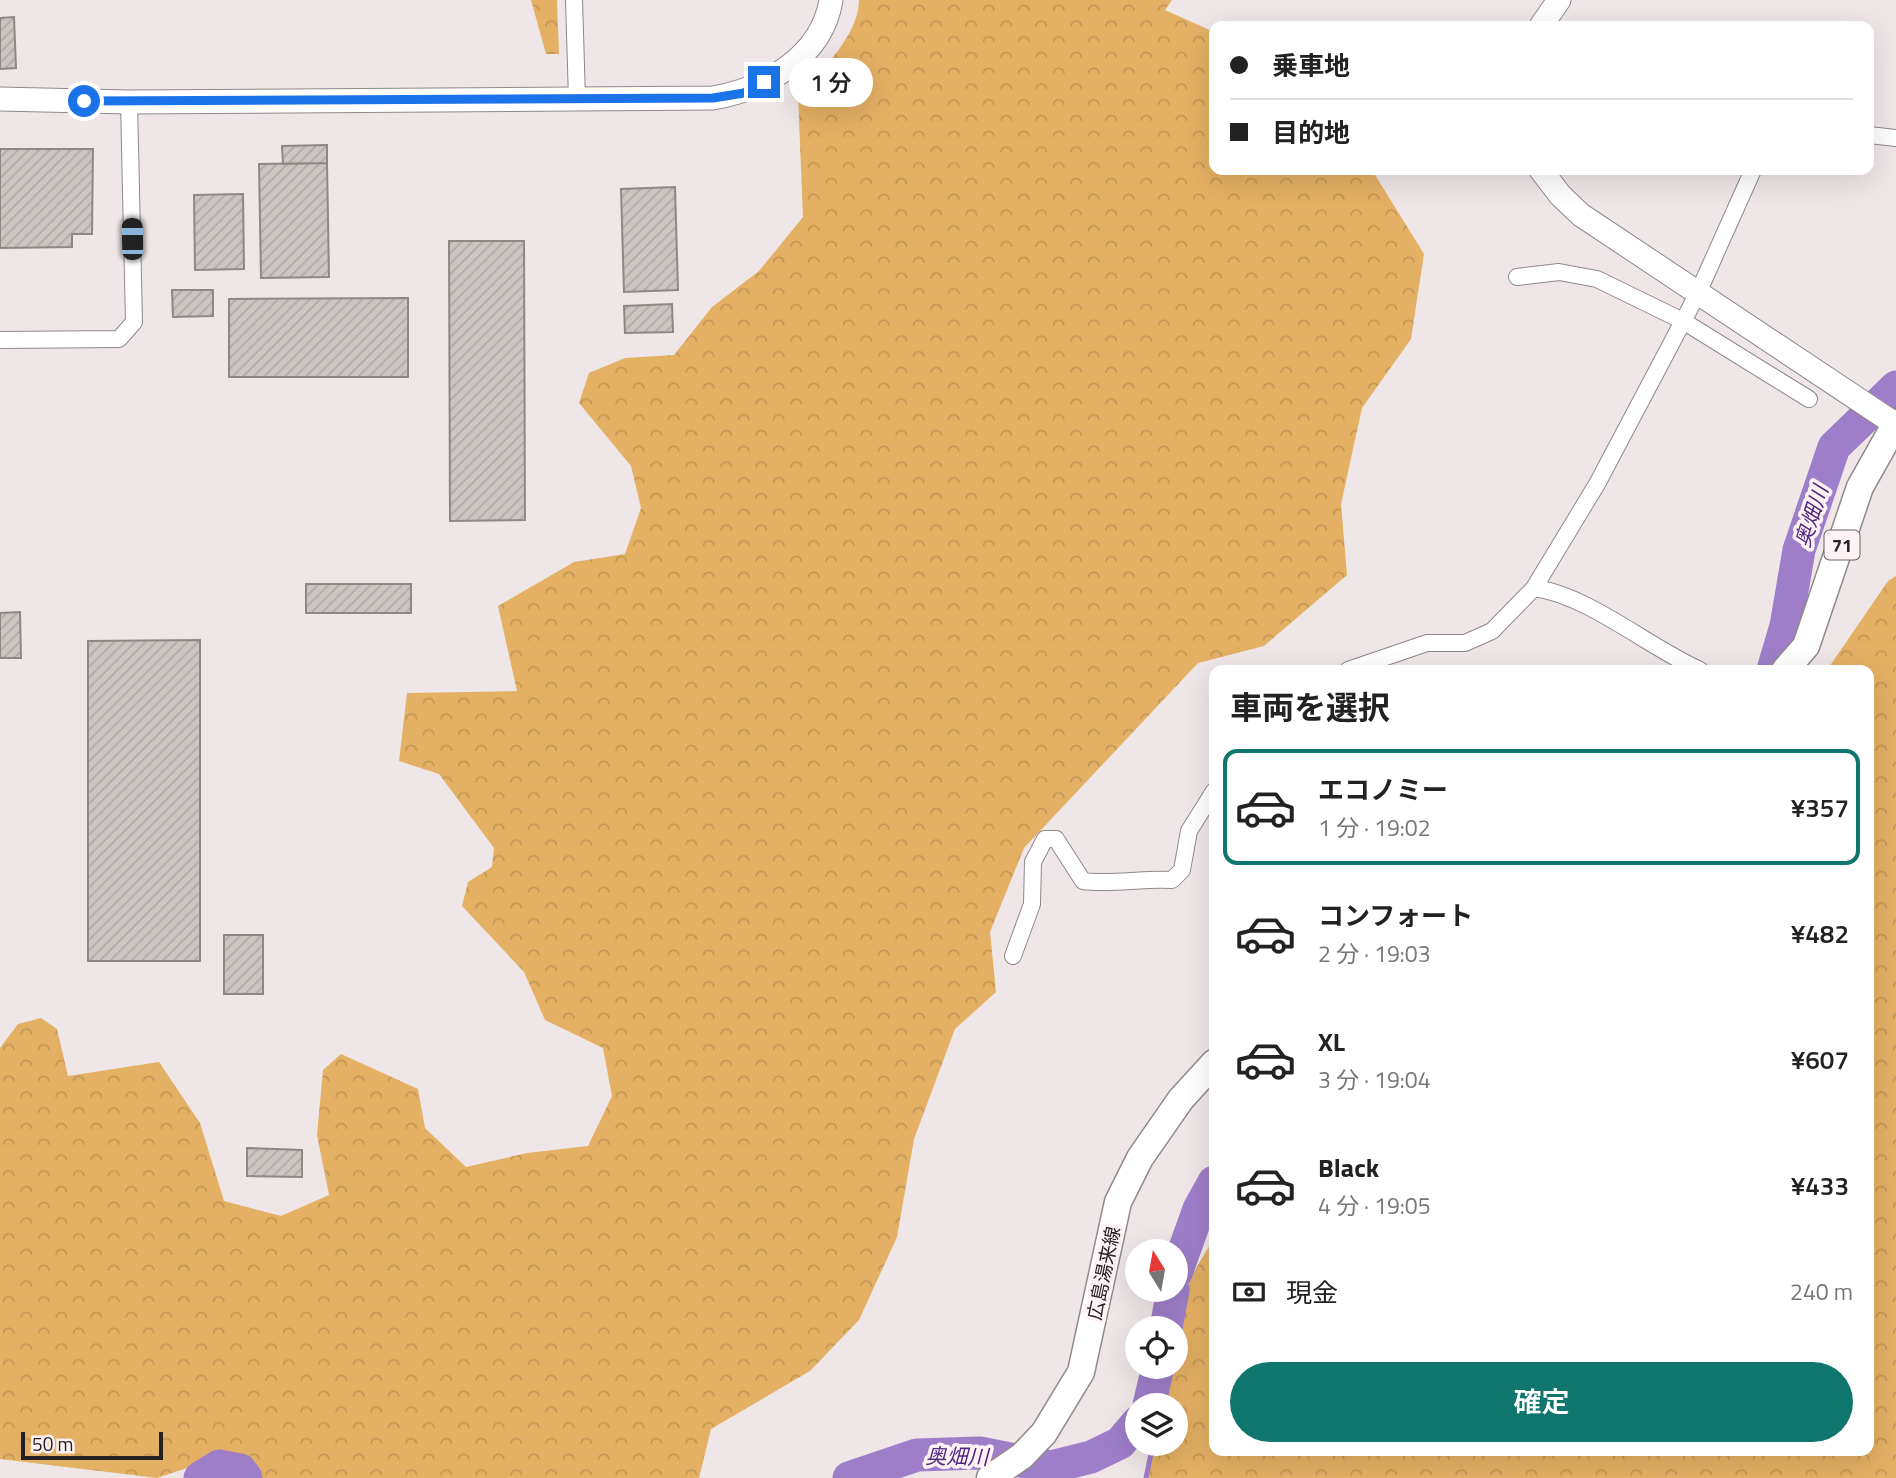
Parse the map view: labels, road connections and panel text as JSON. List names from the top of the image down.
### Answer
{
  "streets": {
    "main road": ["71", "広島湯来線"]
  },
  "water": ["奥畑川"],
  "scale_bar": "50 m",
  "north": "top",
  "page": {
    "banner": ["乗車地", "目的地"],
    "bubble": "1 分",
    "heading": "車両を選択",
    "list": [
      {
        "name": "エコノミー",
        "note": "1 分 · 19:02",
        "value": "¥357"
      },
      {
        "name": "コンフォート",
        "note": "2 分 · 19:03",
        "value": "¥482"
      },
      {
        "name": "XL",
        "note": "3 分 · 19:04",
        "value": "¥607"
      },
      {
        "name": "Black",
        "note": "4 分 · 19:05",
        "value": "¥433"
      }
    ],
    "pay": ["現金", "240 m"],
    "buttons": "確定",
    "scale": "50 m"
  }
}
